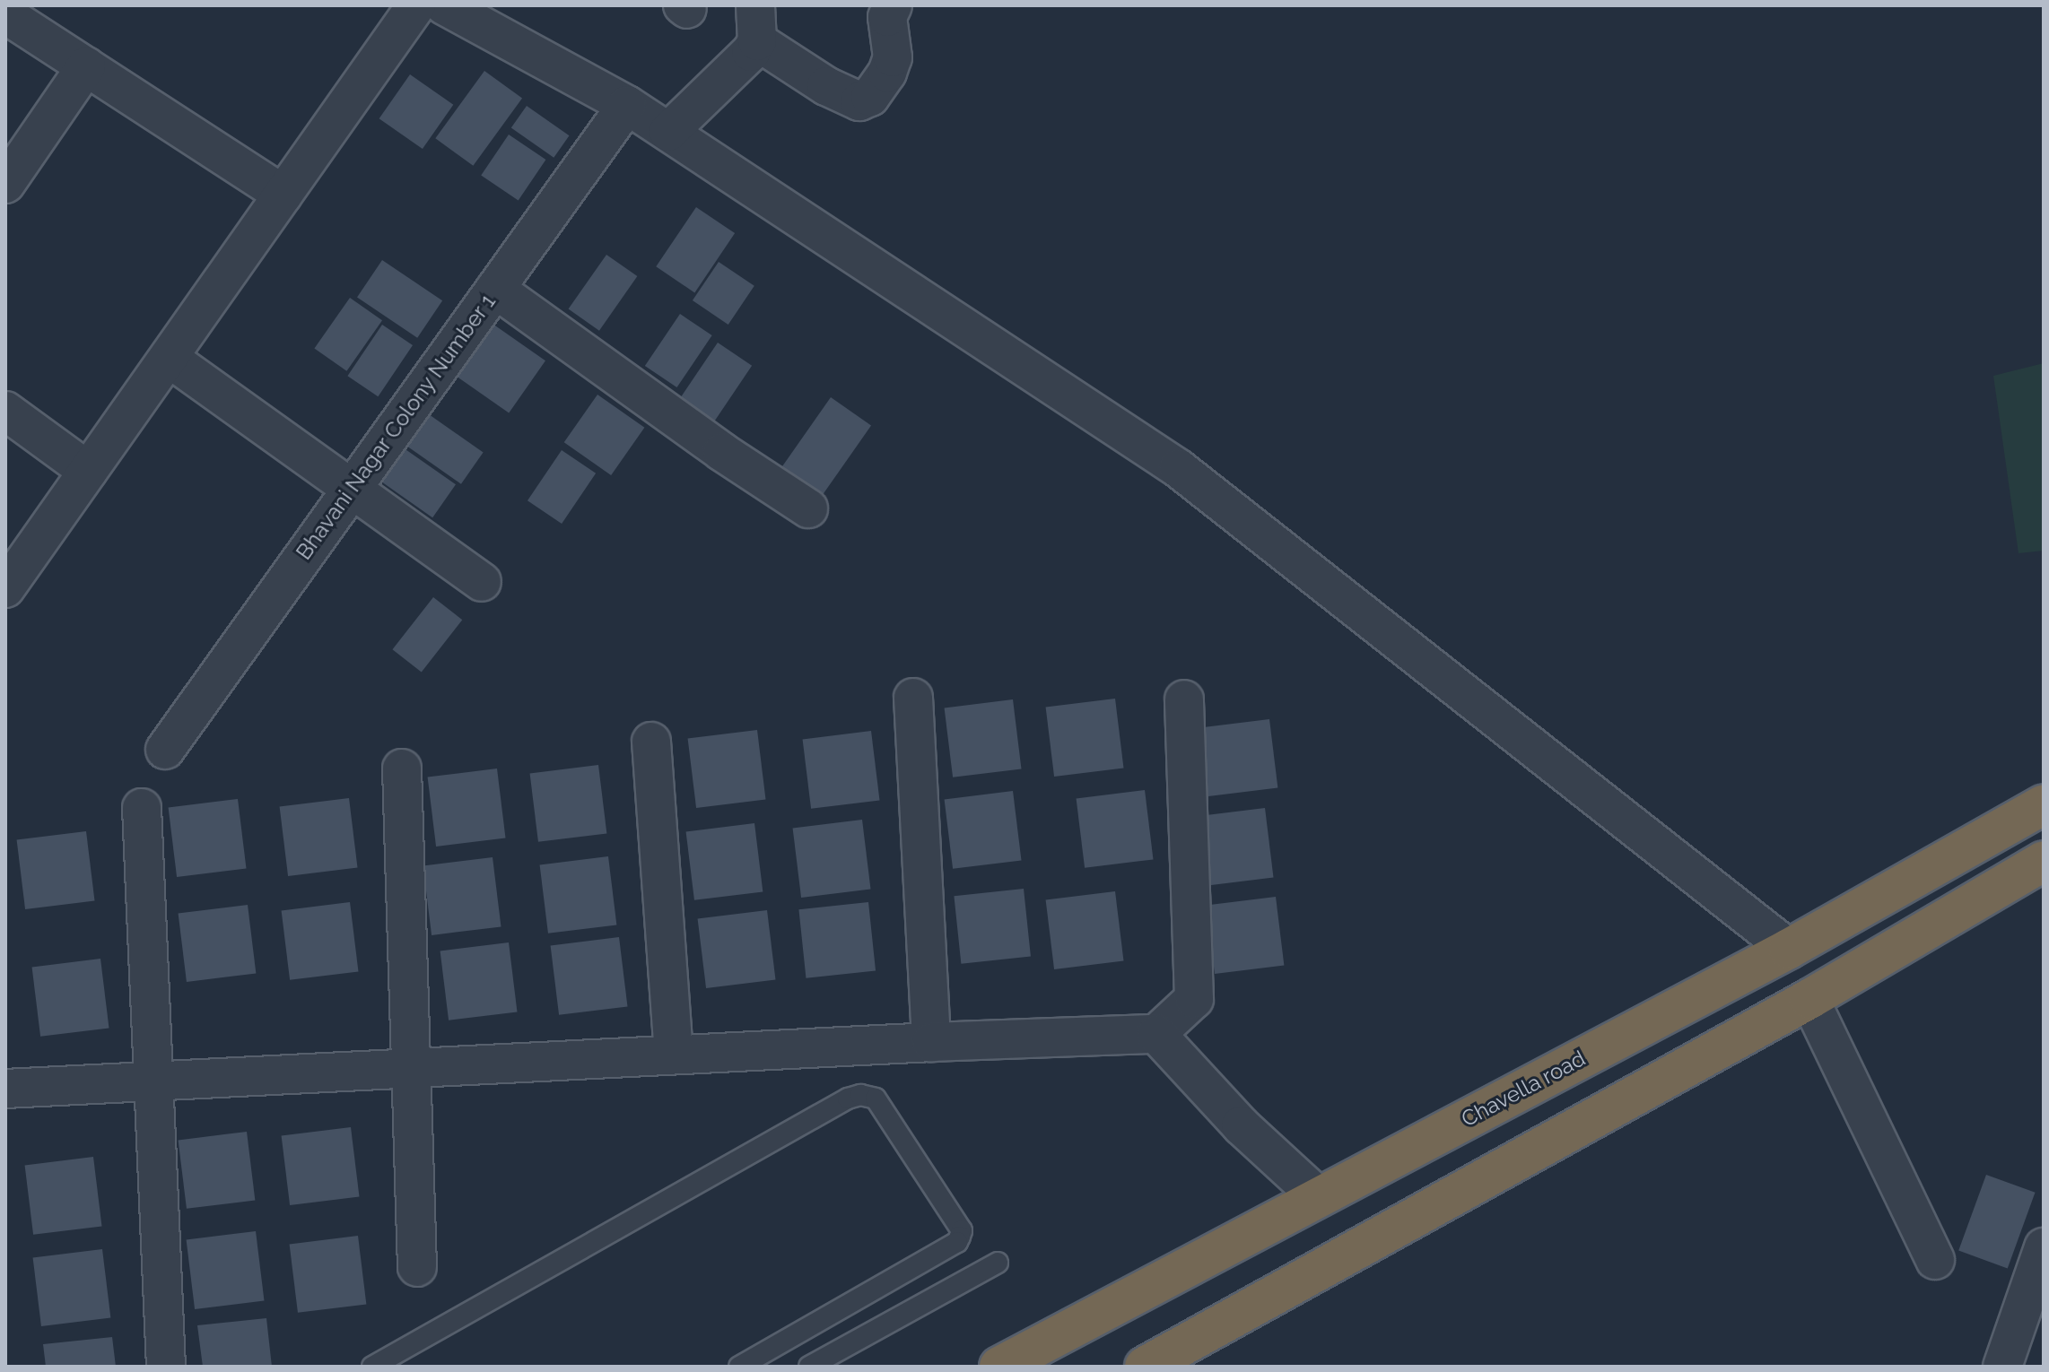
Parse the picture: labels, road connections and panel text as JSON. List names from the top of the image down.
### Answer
{
  "streets": {
    "highway": ["Chavella road"],
    "street": ["Bhavani Nagar Colony Number 1"]
  }
}
